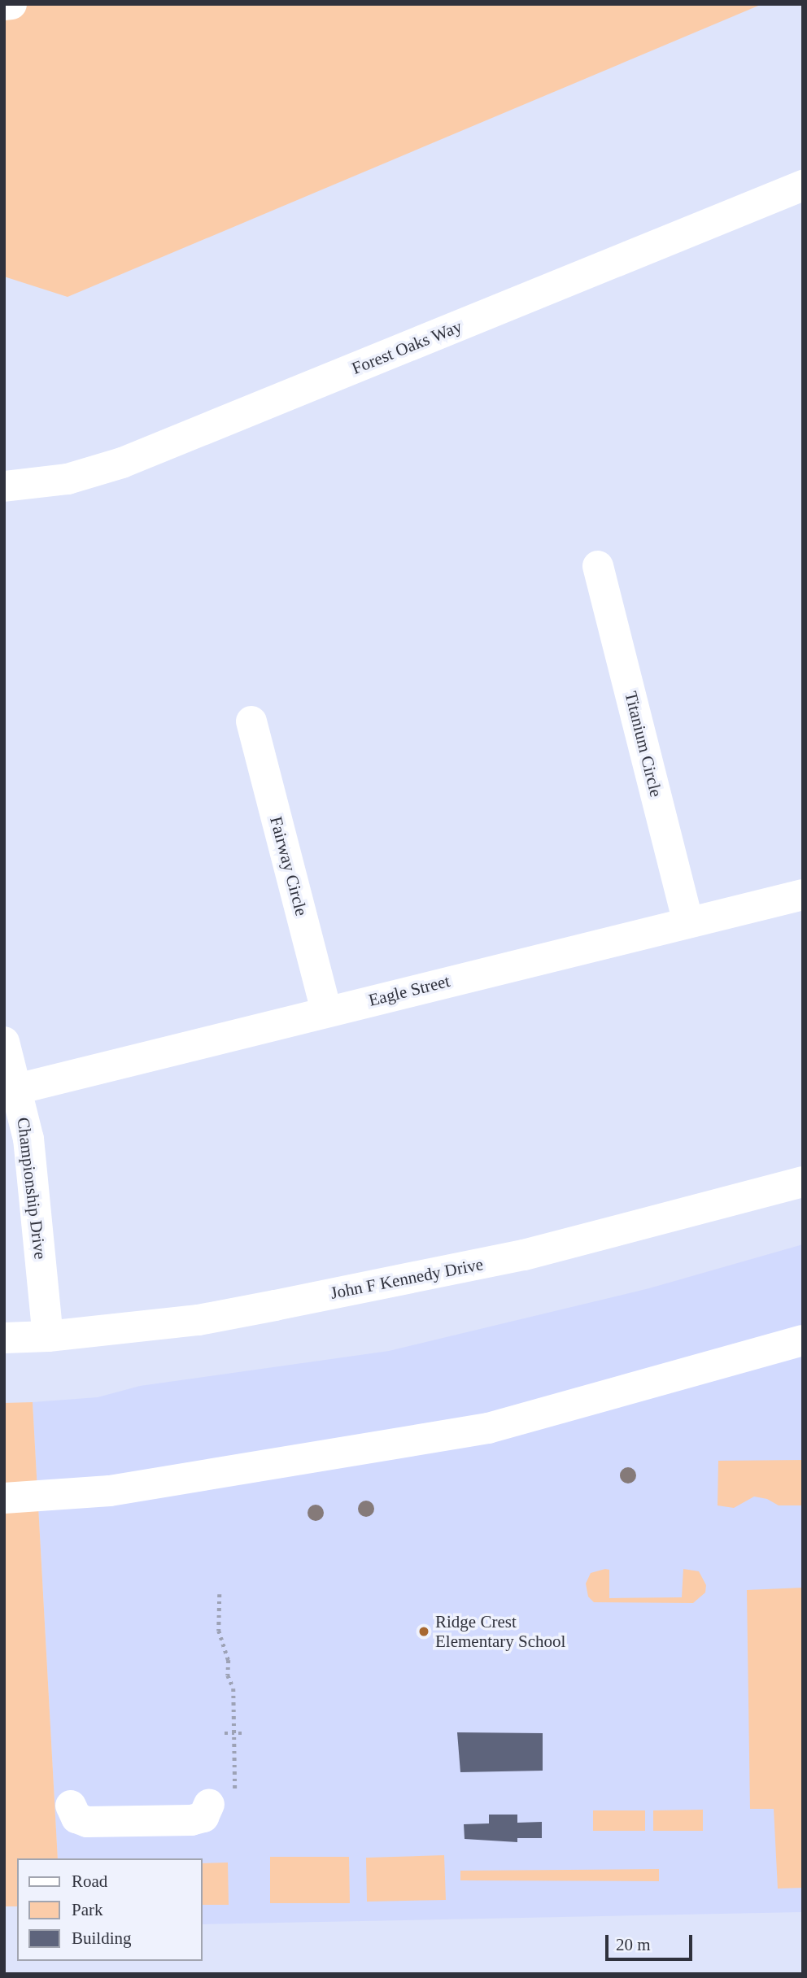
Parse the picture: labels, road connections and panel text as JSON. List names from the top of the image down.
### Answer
{
  "streets": {
    "street": [
      "Forest Oaks Way",
      "Titanium Circle",
      "Fairway Circle",
      "Eagle Street",
      "Championship Drive",
      "John F Kennedy Drive"
    ]
  },
  "crossings": [
    ["Titanium Circle", "Eagle Street"],
    ["Fairway Circle", "Eagle Street"],
    ["Eagle Street", "Championship Drive"],
    ["Championship Drive", "John F Kennedy Drive"]
  ],
  "places": ["Ridge Crest Elementary School"],
  "legend": ["Road", "Park", "Building"],
  "scale_bar": "20 m"
}
